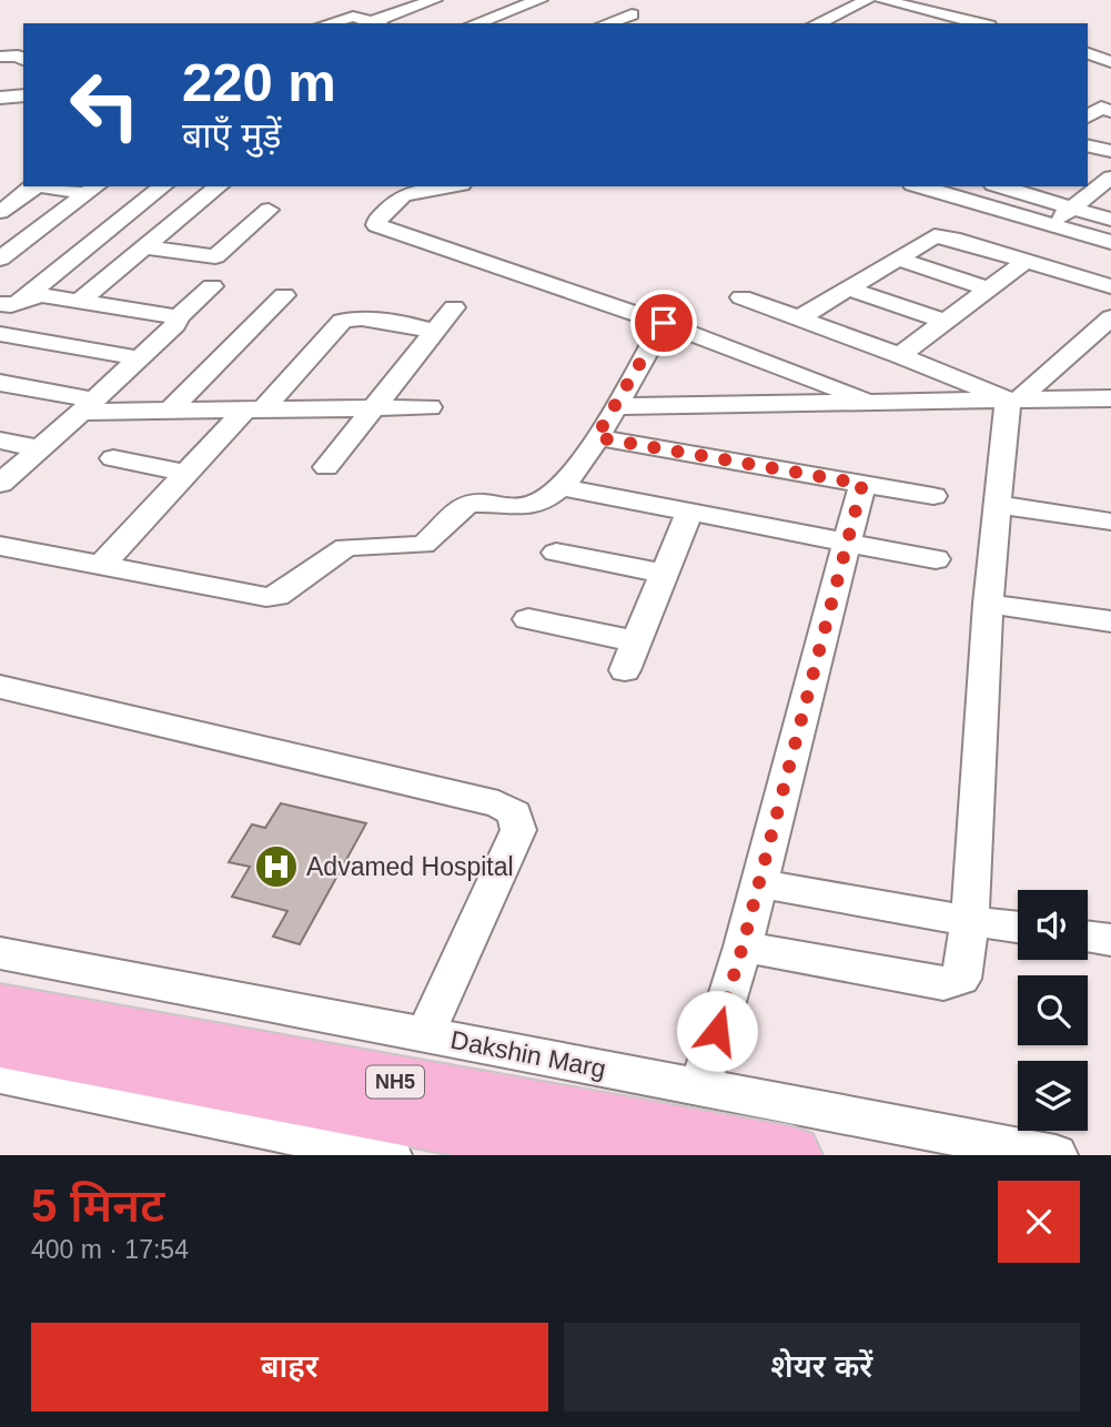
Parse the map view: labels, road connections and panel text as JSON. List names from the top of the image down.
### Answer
{
  "streets": {
    "highway": ["NH5"],
    "street": ["Dakshin Marg"]
  },
  "places": {
    "hospital": ["Advamed Hospital"]
  },
  "page": {
    "turn": ["220 m", "बाएँ मुड़ें"],
    "heading": ["5 मिनट", "400 m · 17:54"],
    "buttons": ["बाहर", "शेयर करें"]
  }
}
